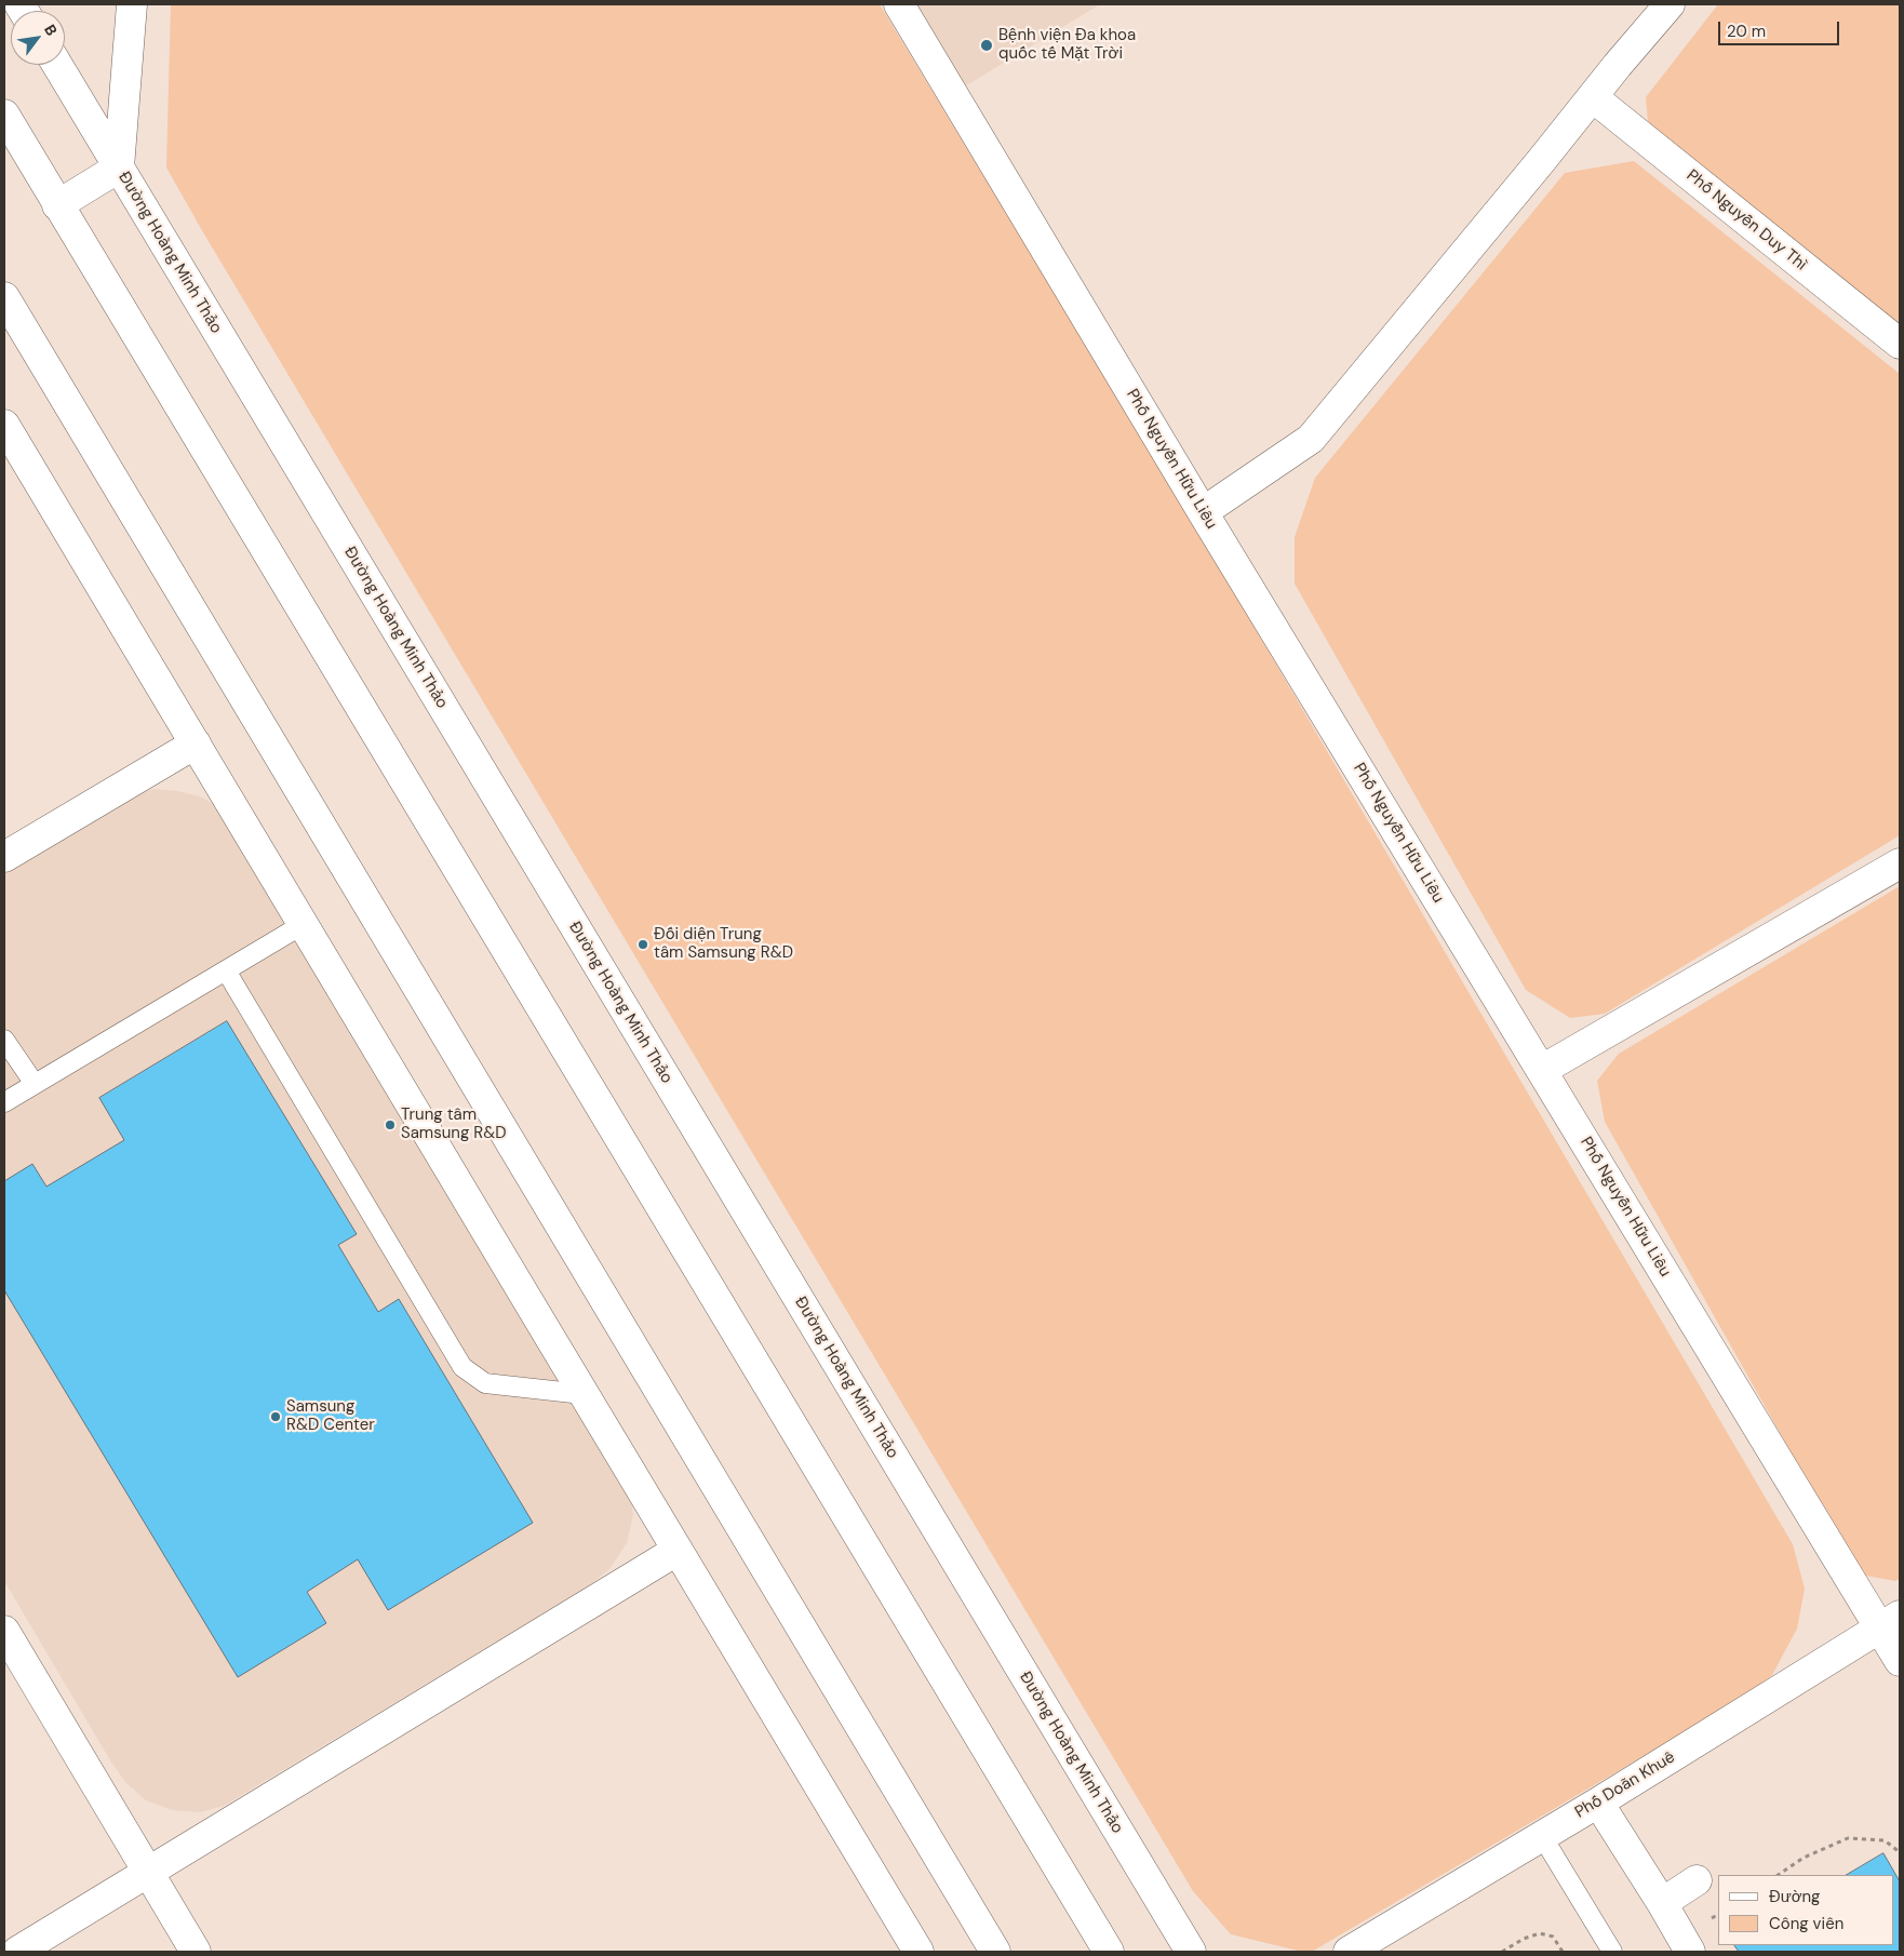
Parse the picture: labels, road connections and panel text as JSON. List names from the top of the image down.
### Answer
{
  "streets": {
    "main road": [
      "Phố Nguyễn Duy Thì",
      "Đường Hoàng Minh Thảo",
      "Phố Nguyễn Hữu Liêu",
      "Phố Doãn Khuê"
    ]
  },
  "crossings": [
    ["Phố Nguyễn Hữu Liêu", "Phố Doãn Khuê"]
  ],
  "places": [
    "Bệnh viện Đa khoa quốc tế Mặt Trời",
    "Đối diện Trung tâm Samsung R&D",
    "Trung tâm Samsung R&D",
    "Samsung R&D Center"
  ],
  "legend": ["Đường", "Công viên"],
  "scale_bar": "20 m",
  "north": "top right"
}
